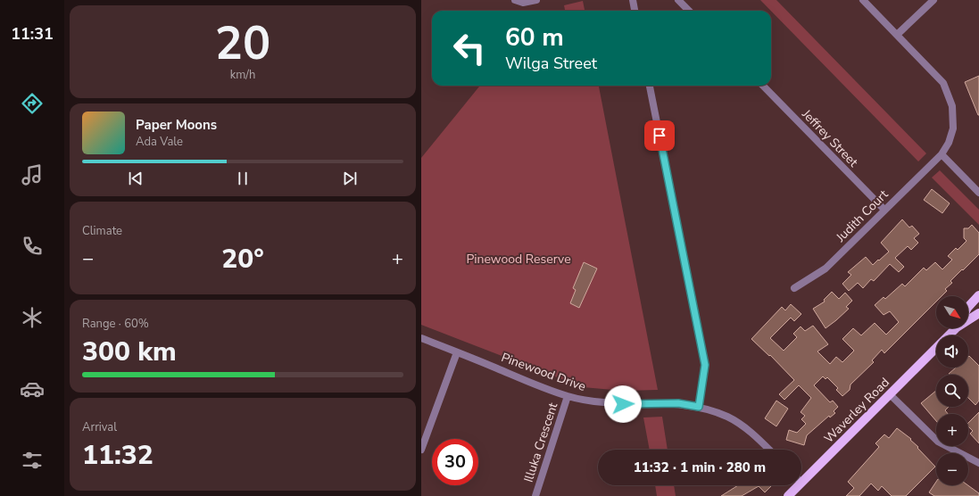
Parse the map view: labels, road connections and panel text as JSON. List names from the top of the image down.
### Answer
{
  "streets": {
    "main road": ["Waverley Road"],
    "street": [
      "Jeffrey Street",
      "Judith Court",
      "Pinewood Drive",
      "Illuka Crescent"
    ]
  },
  "crossings": [
    ["Jeffrey Street", "Judith Court"],
    ["Pinewood Drive", "Illuka Crescent"]
  ],
  "parks": ["Pinewood Reserve"],
  "north": "bottom right",
  "page": {
    "tabs": "11:31",
    "tile": [
      ["20", "km/h"],
      "Climate",
      ["Range · 60%", "300 km"],
      ["Arrival", "11:32"]
    ],
    "turn": ["60 m", "Wilga Street"],
    "song": ["Paper Moons", "Ada Vale"],
    "heat": ["−", "20°", "+"],
    "map_buttons": ["+", "−"],
    "limit": "30",
    "trip": "11:32 · 1 min · 280 m"
  }
}
